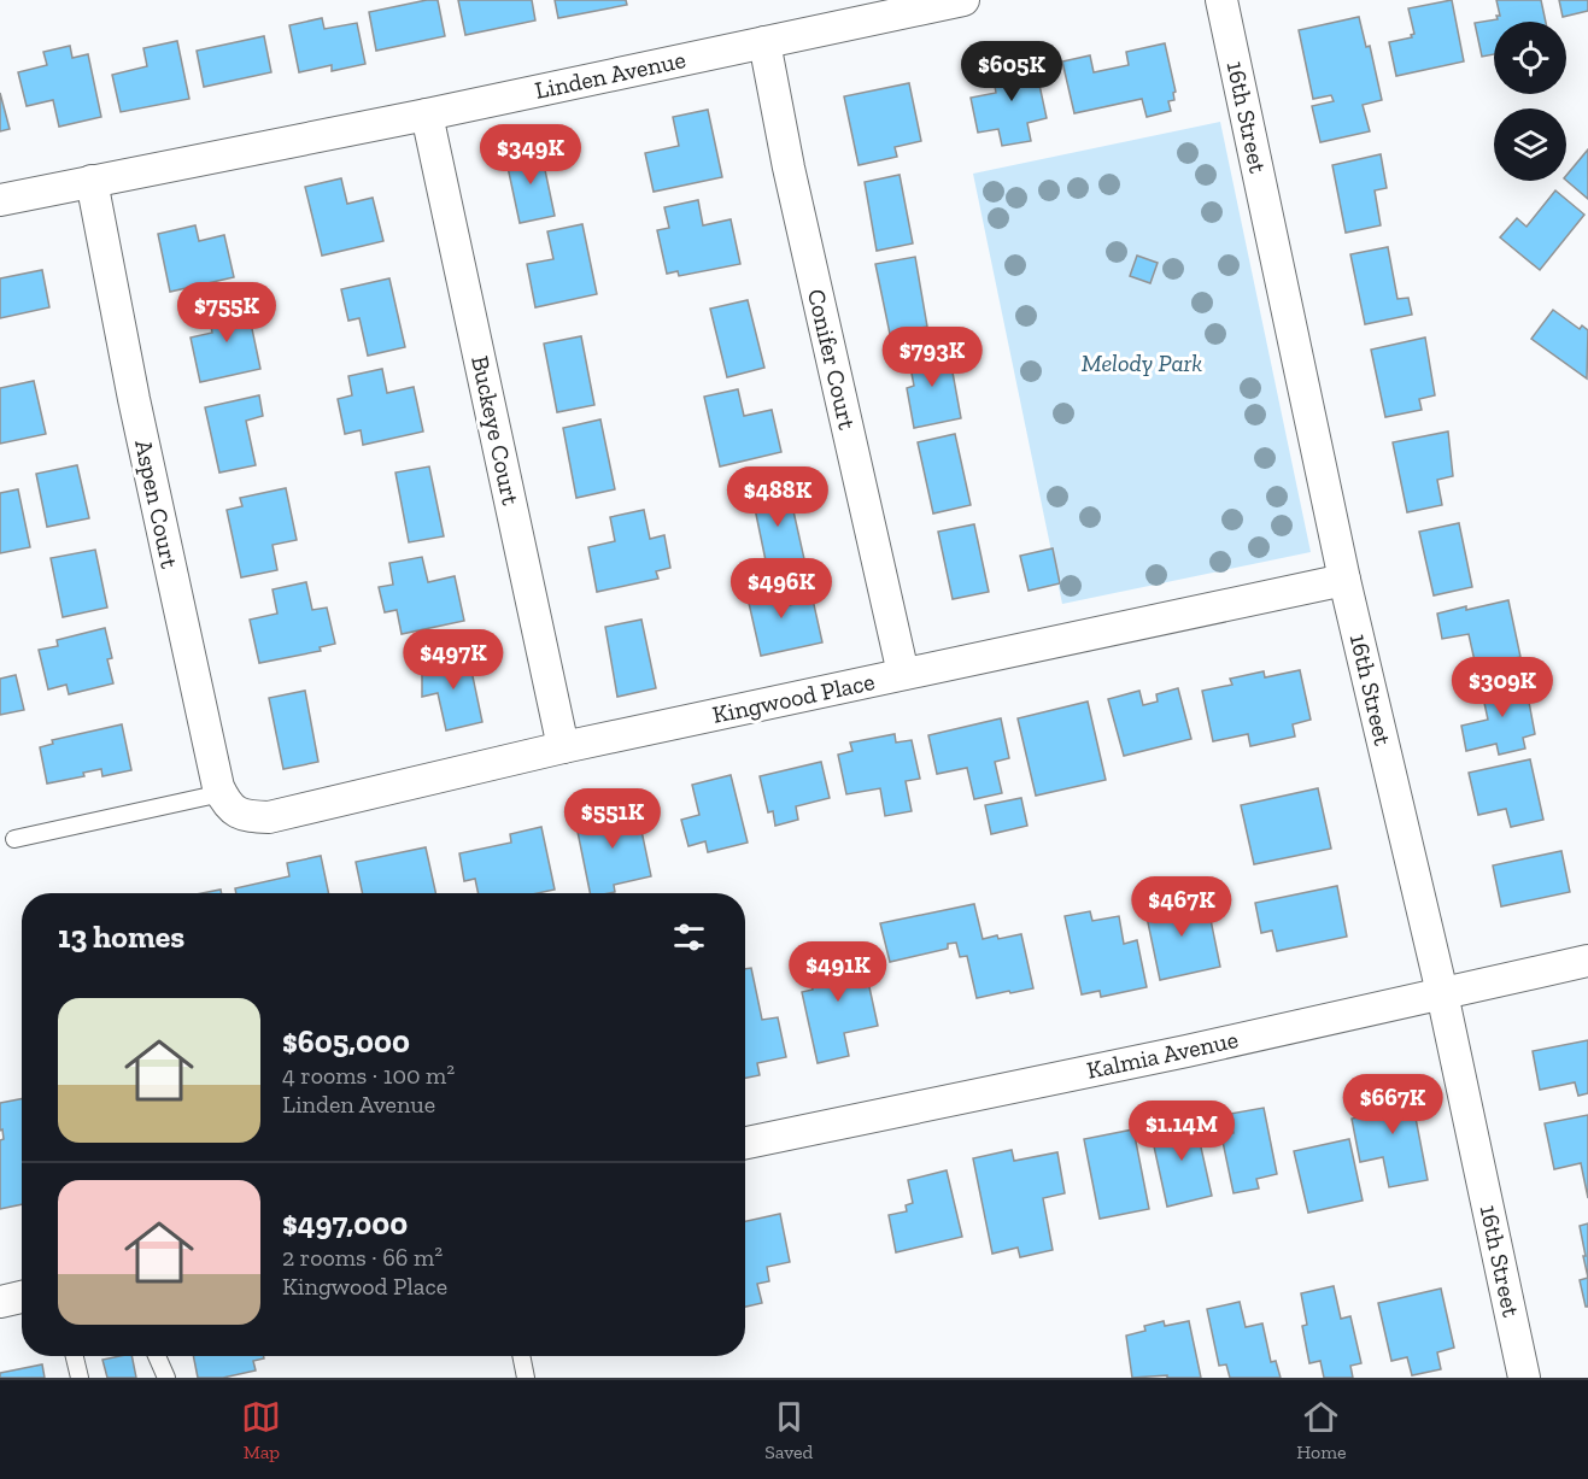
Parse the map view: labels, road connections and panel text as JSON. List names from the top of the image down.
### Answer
{
  "streets": {
    "street": [
      "Linden Avenue",
      "16th Street",
      "Conifer Court",
      "Buckeye Court",
      "Aspen Court",
      "Kingwood Place",
      "Kalmia Avenue"
    ]
  },
  "crossings": [
    ["Linden Avenue", "Conifer Court"],
    ["Linden Avenue", "Buckeye Court"],
    ["Linden Avenue", "Aspen Court"],
    ["16th Street", "Kingwood Place"],
    ["16th Street", "Kalmia Avenue"],
    ["Conifer Court", "Kingwood Place"],
    ["Buckeye Court", "Kingwood Place"],
    ["Aspen Court", "Kingwood Place"]
  ],
  "parks": ["Melody Park"],
  "page": {
    "price": [
      "$605K",
      "$349K",
      "$755K",
      "$793K",
      "$488K",
      "$496K",
      "$497K",
      "$309K",
      "$551K",
      "$467K",
      "$491K",
      "$667K",
      "$1.14M"
    ],
    "heading": "13 homes",
    "list": [
      {
        "name": "$605,000",
        "note": "4 rooms · 100 m² · Linden Avenue"
      },
      {
        "name": "$497,000",
        "note": "2 rooms · 66 m² · Kingwood Place"
      }
    ],
    "tabs": ["Map", "Saved", "Home"]
  }
}
